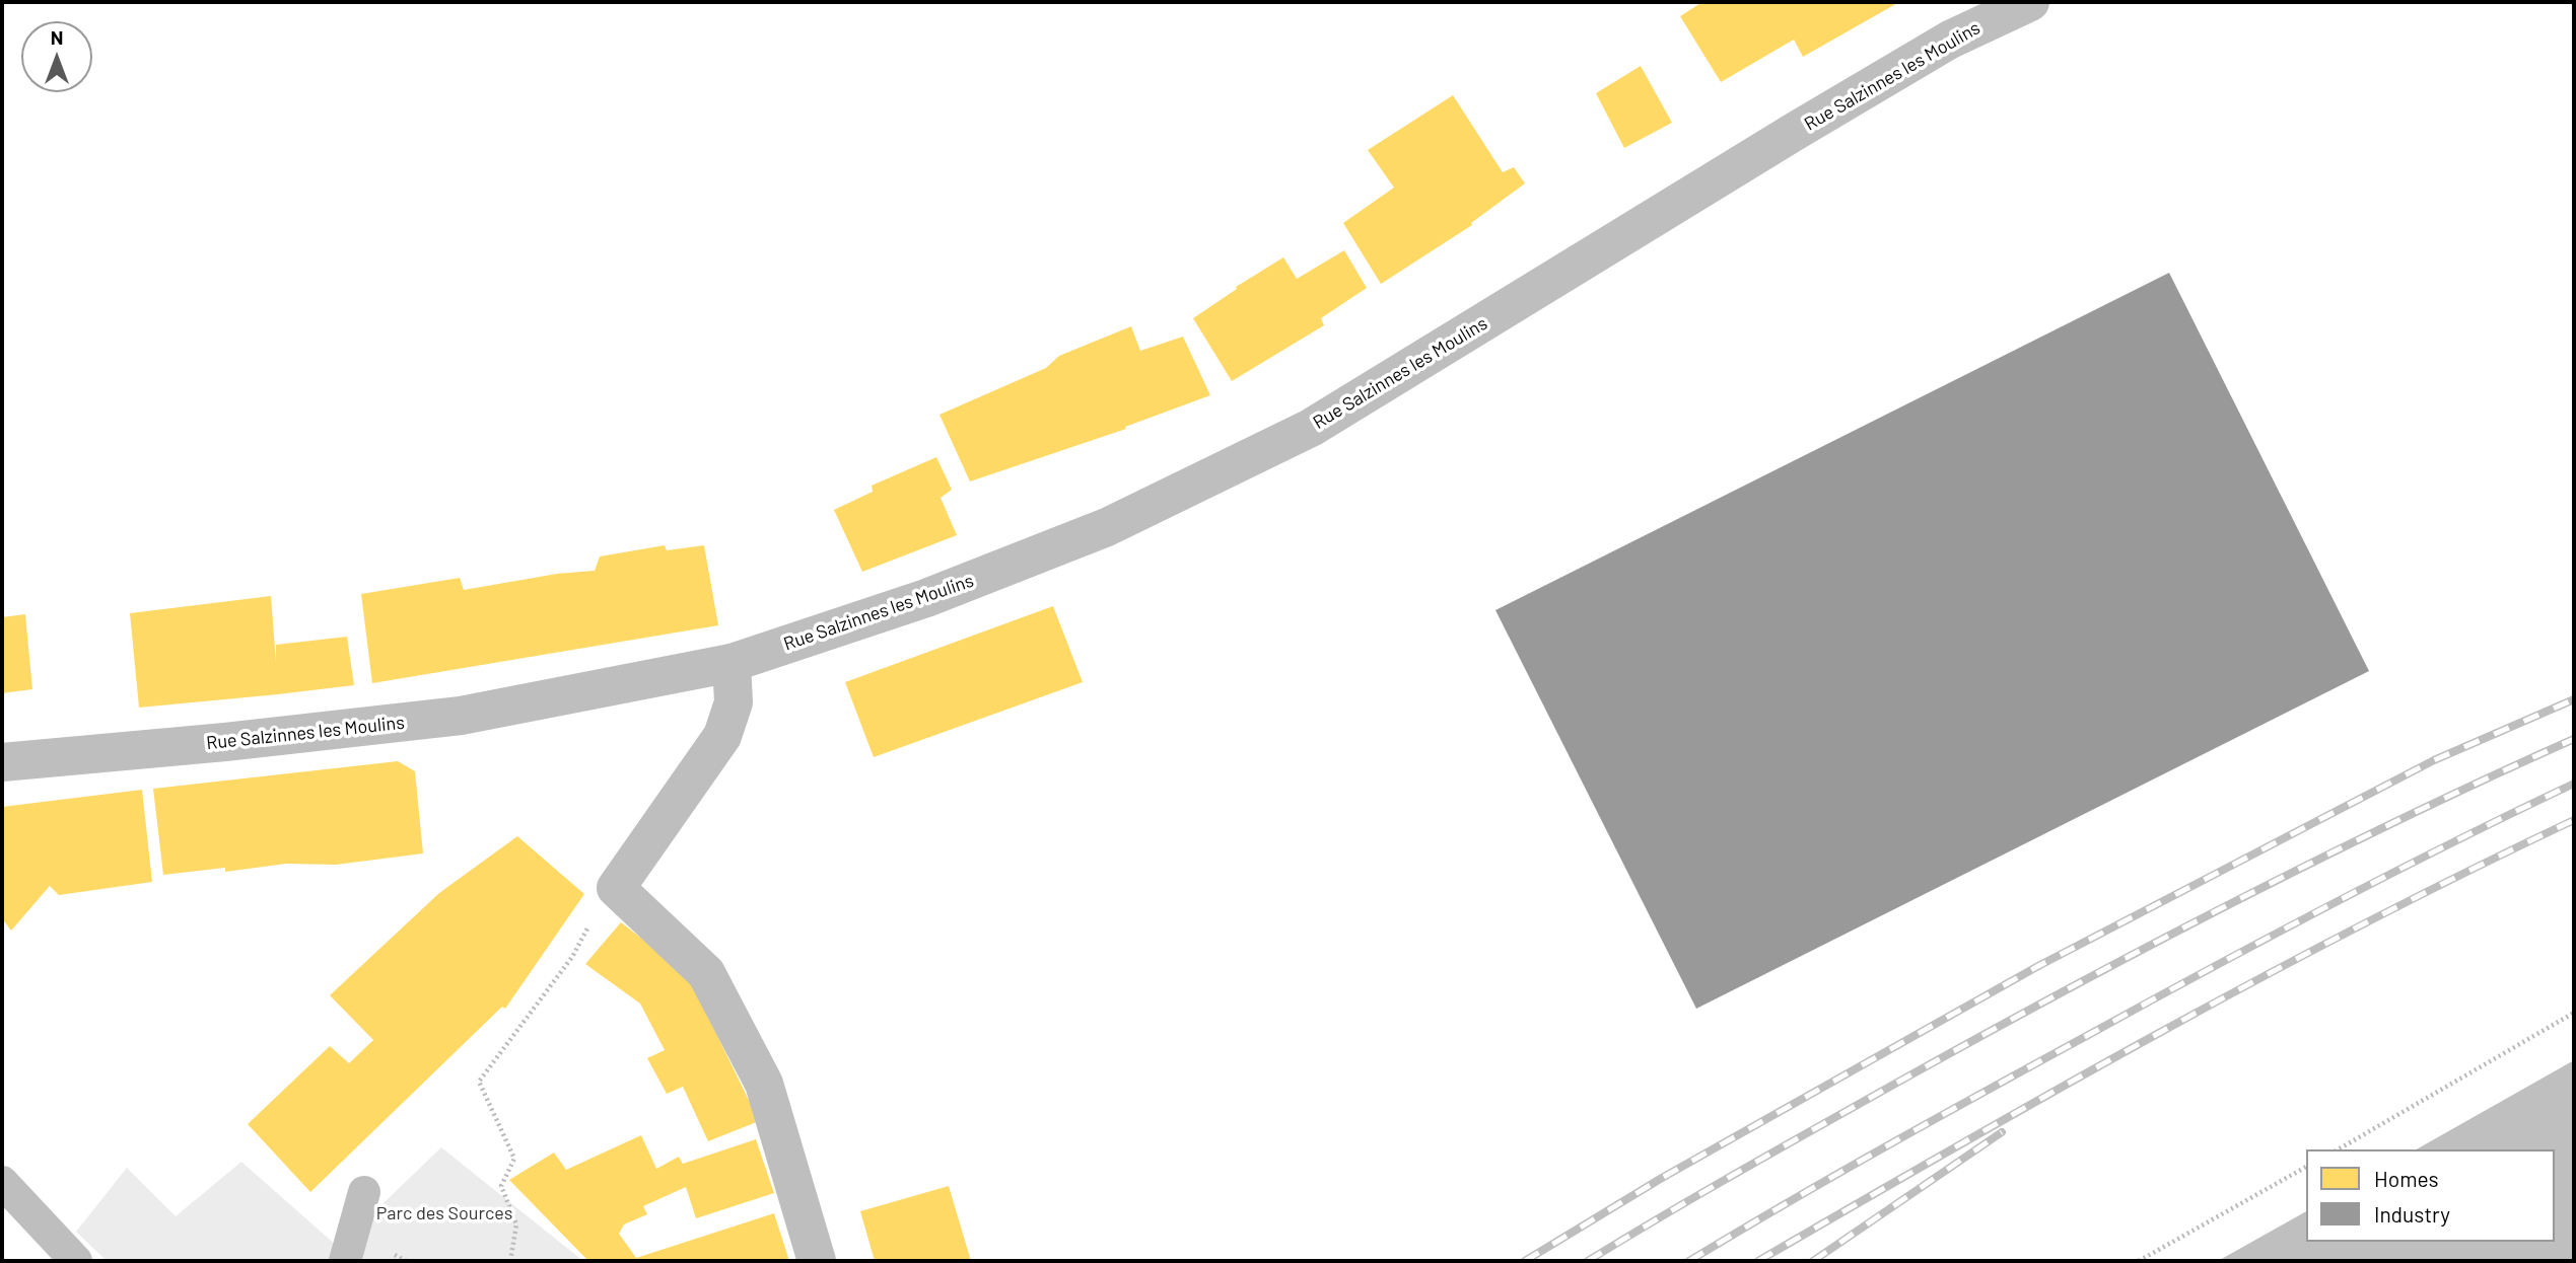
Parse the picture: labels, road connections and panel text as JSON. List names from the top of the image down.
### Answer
{
  "streets": {
    "street": ["Rue Salzinnes les Moulins"]
  },
  "parks": ["Parc des Sources"],
  "legend": ["Homes", "Industry"],
  "north": "top"
}
